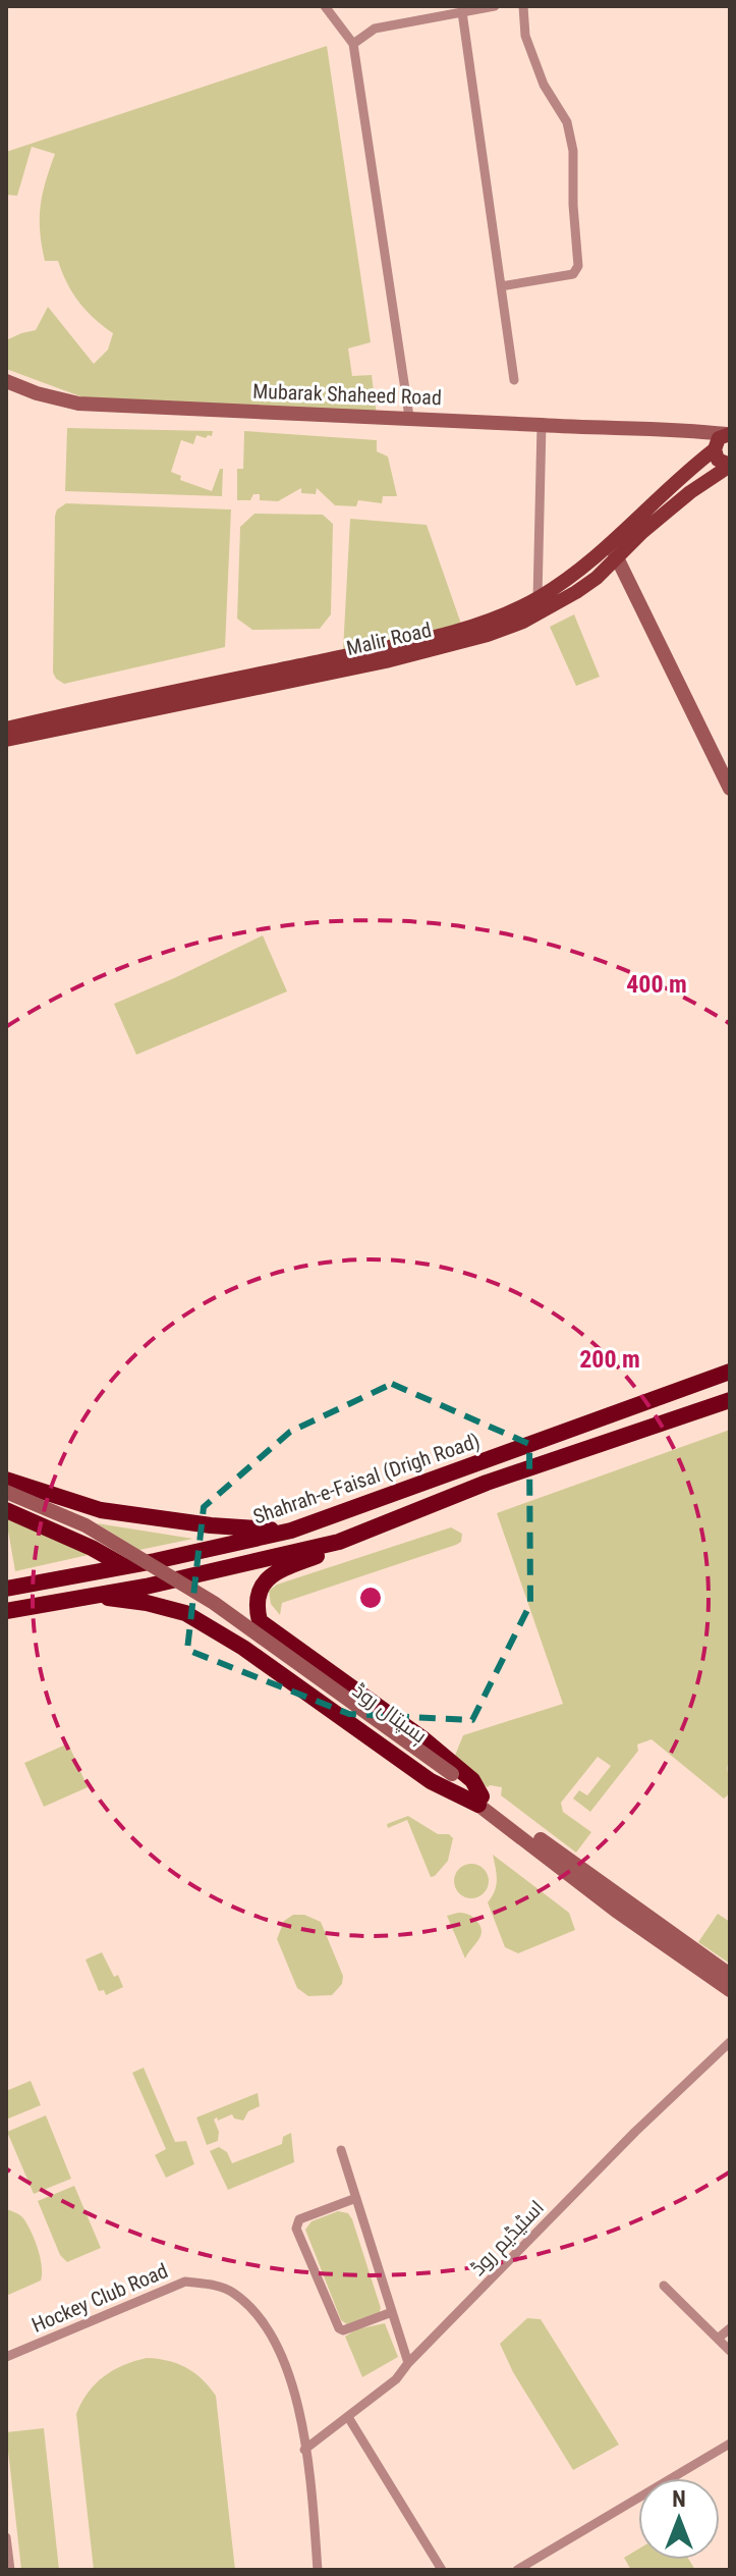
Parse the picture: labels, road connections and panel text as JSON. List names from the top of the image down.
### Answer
{
  "streets": {
    "highway": ["Shahrah-e-Faisal (Drigh Road)"],
    "main road": ["Mubarak Shaheed Road", "Malir Road", "ہسپتال روڈ"],
    "street": ["اسٹیڈیم روڈ", "Hockey Club Road"]
  },
  "crossings": [
    ["Mubarak Shaheed Road", "Malir Road"],
    ["اسٹیڈیم روڈ", "Hockey Club Road"]
  ],
  "north": "top",
  "rings": ["400 m", "200 m"]
}
